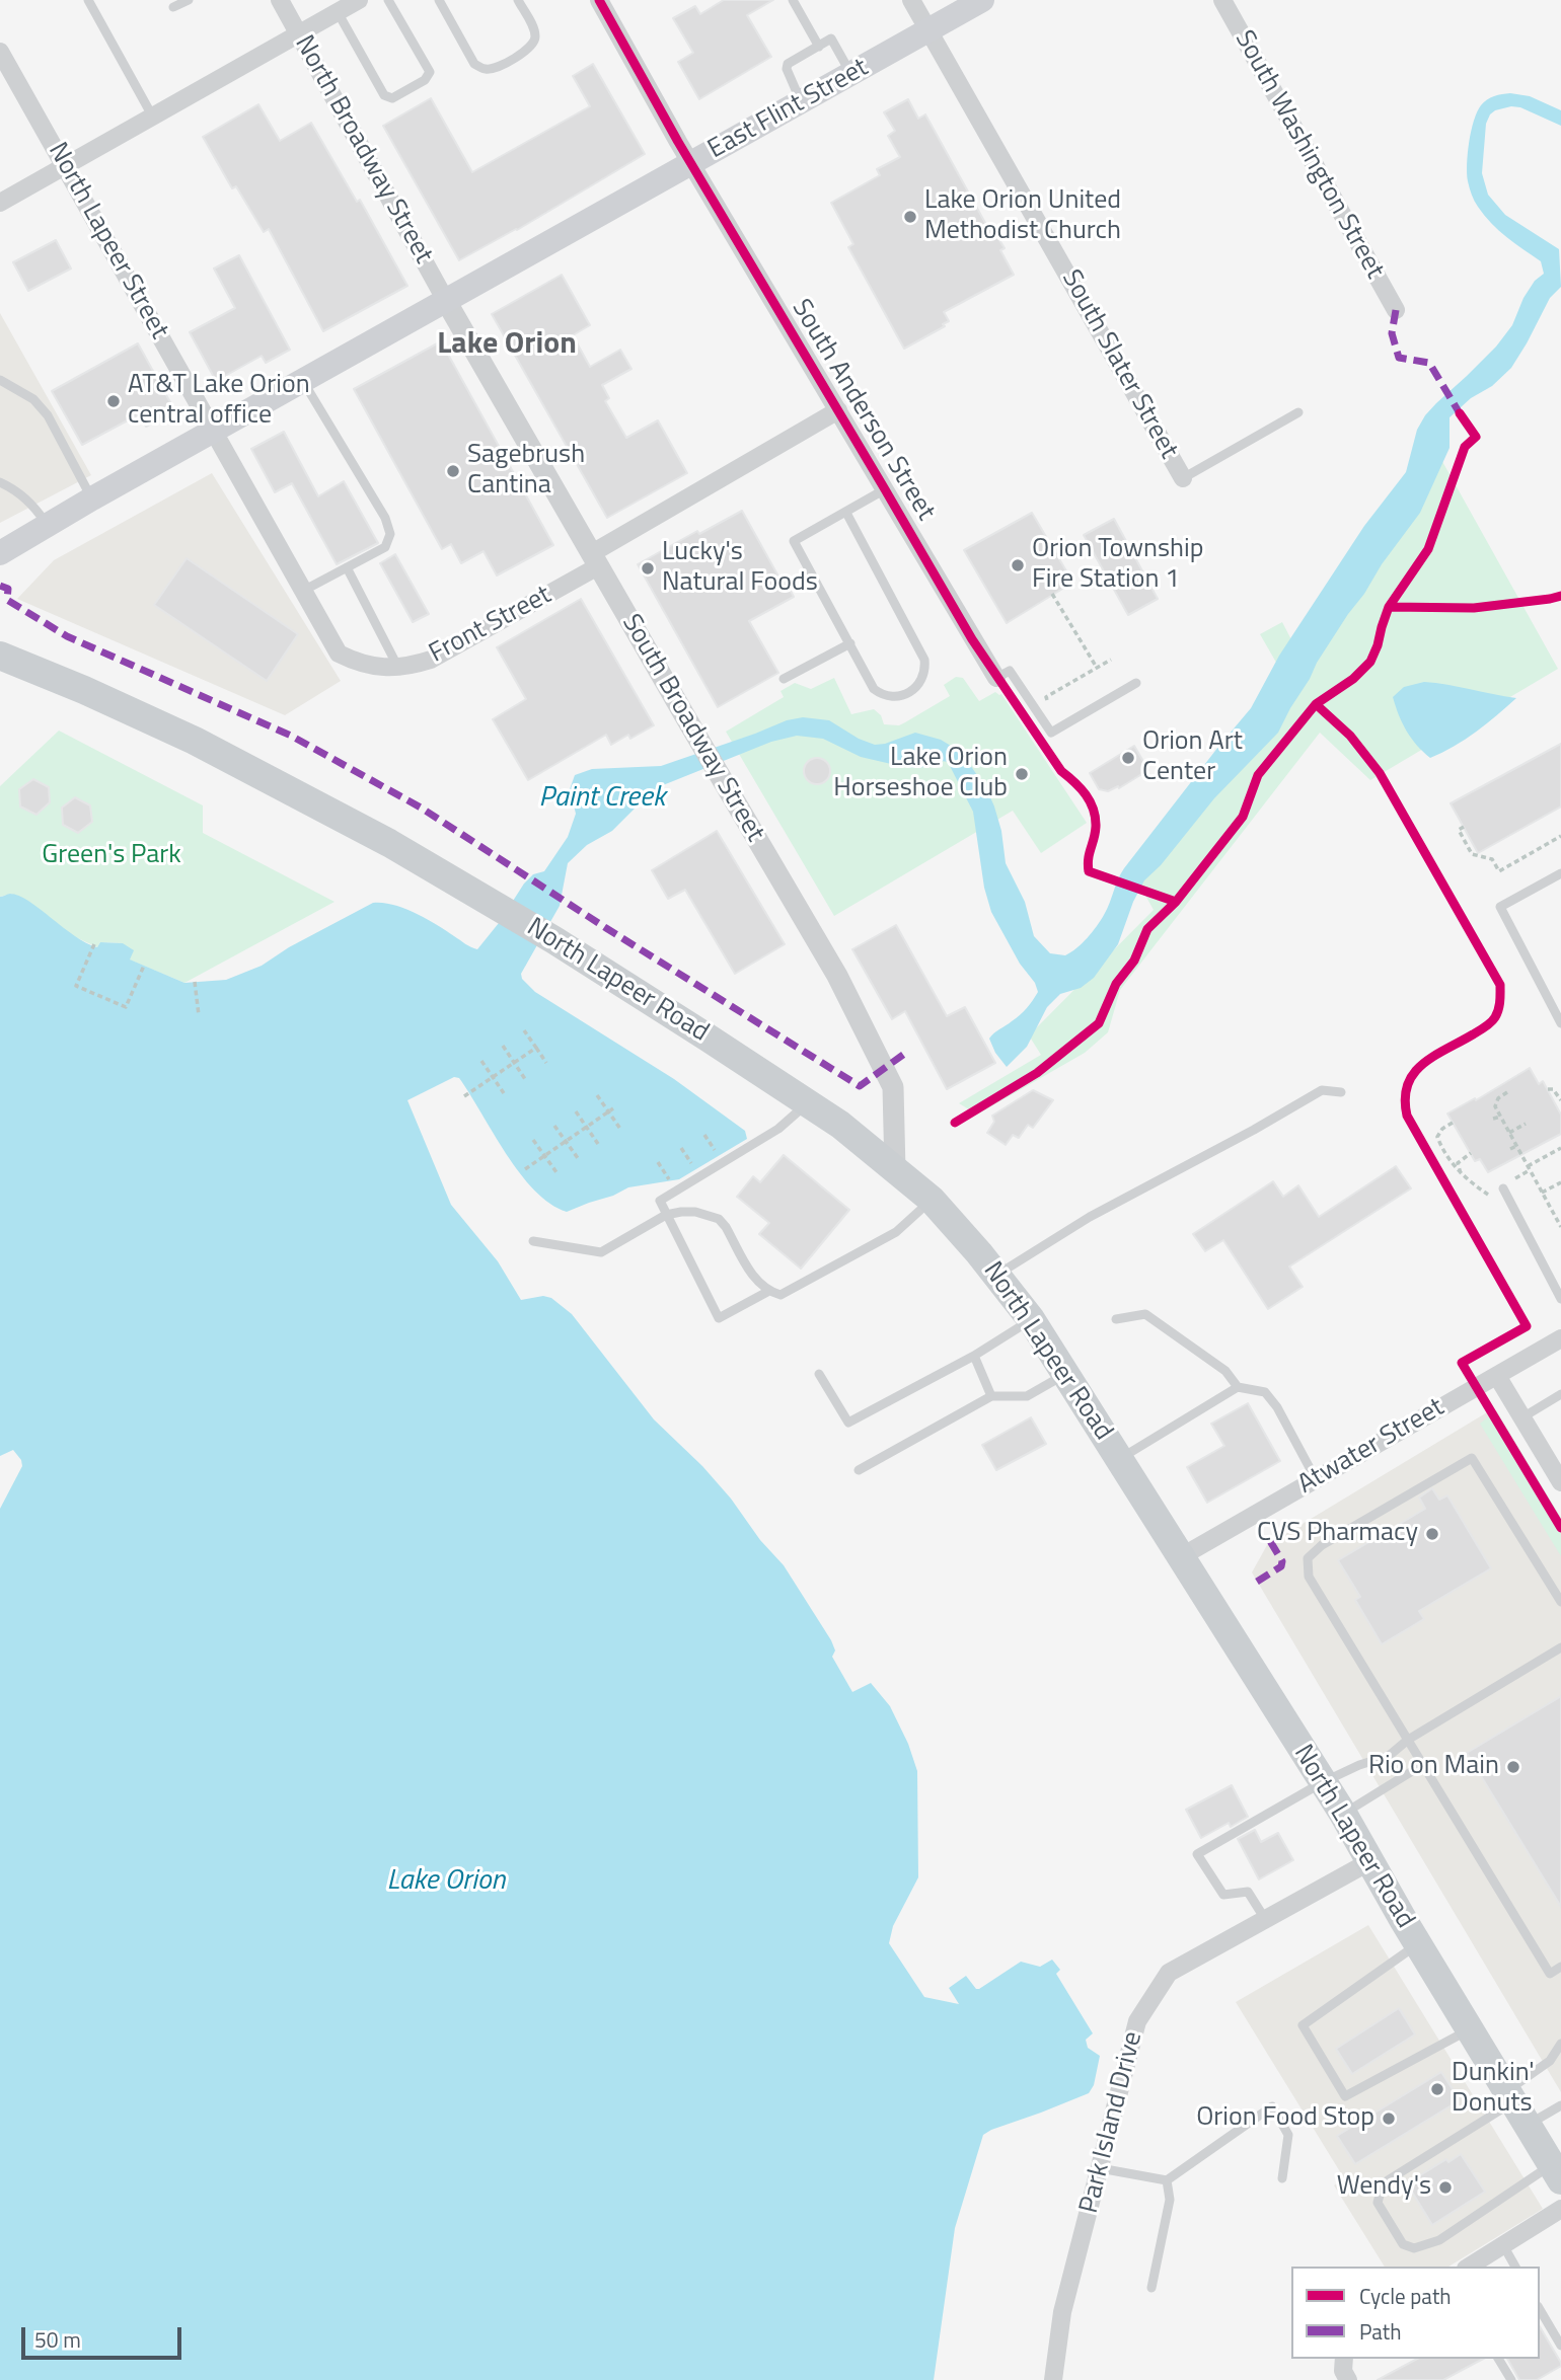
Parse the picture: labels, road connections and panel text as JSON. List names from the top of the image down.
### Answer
{
  "streets": {
    "main road": ["East Flint Street", "North Lapeer Road"],
    "street": [
      "North Broadway Street",
      "South Washington Street",
      "North Lapeer Street",
      "South Slater Street",
      "South Anderson Street",
      "Front Street",
      "South Broadway Street",
      "Atwater Street",
      "Park Island Drive"
    ]
  },
  "crossings": [
    ["East Flint Street", "North Broadway Street"],
    ["East Flint Street", "North Lapeer Street"],
    ["East Flint Street", "South Slater Street"],
    ["East Flint Street", "South Anderson Street"],
    ["East Flint Street", "South Broadway Street"],
    ["North Broadway Street", "South Broadway Street"],
    ["North Lapeer Street", "Front Street"],
    ["South Anderson Street", "Front Street"],
    ["Front Street", "South Broadway Street"],
    ["South Broadway Street", "North Lapeer Road"],
    ["North Lapeer Road", "Atwater Street"],
    ["North Lapeer Road", "Park Island Drive"]
  ],
  "districts": ["Lake Orion"],
  "water": ["Paint Creek", "Lake Orion"],
  "parks": ["Green's Park"],
  "places": [
    "Lake Orion United Methodist Church",
    "AT&T Lake Orion central office",
    "Sagebrush Cantina",
    "Orion Township Fire Station 1",
    "Lucky's Natural Foods",
    "Orion Art Center",
    "Lake Orion Horseshoe Club",
    "CVS Pharmacy",
    "Rio on Main",
    "Dunkin' Donuts",
    "Orion Food Stop",
    "Wendy's"
  ],
  "legend": ["Cycle path", "Path"],
  "scale_bar": "50 m"
}
